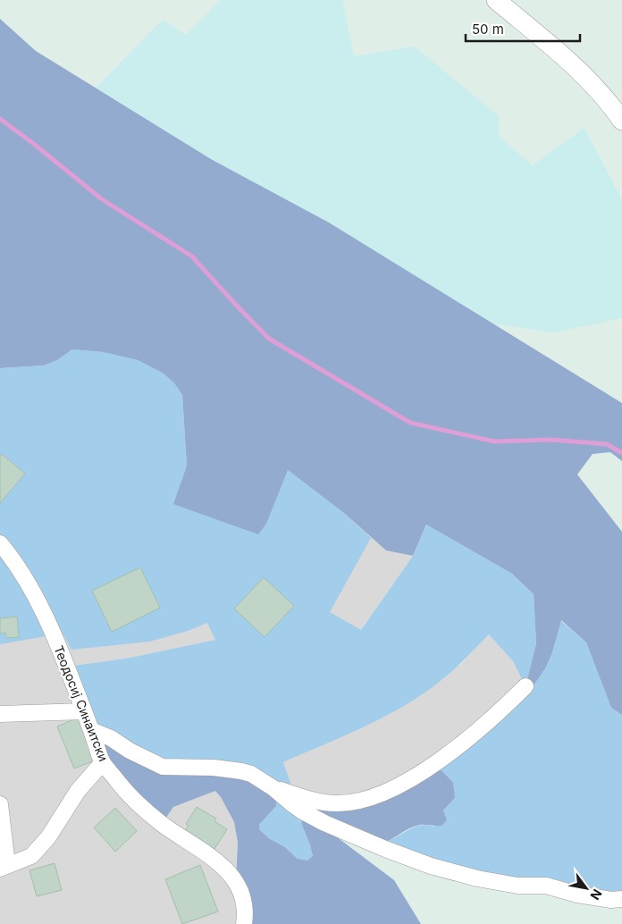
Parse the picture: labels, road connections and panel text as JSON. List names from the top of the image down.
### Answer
{
  "streets": {
    "street": ["Теодосиј Синаитски"]
  },
  "scale_bar": "50 m",
  "north": "bottom right"
}
